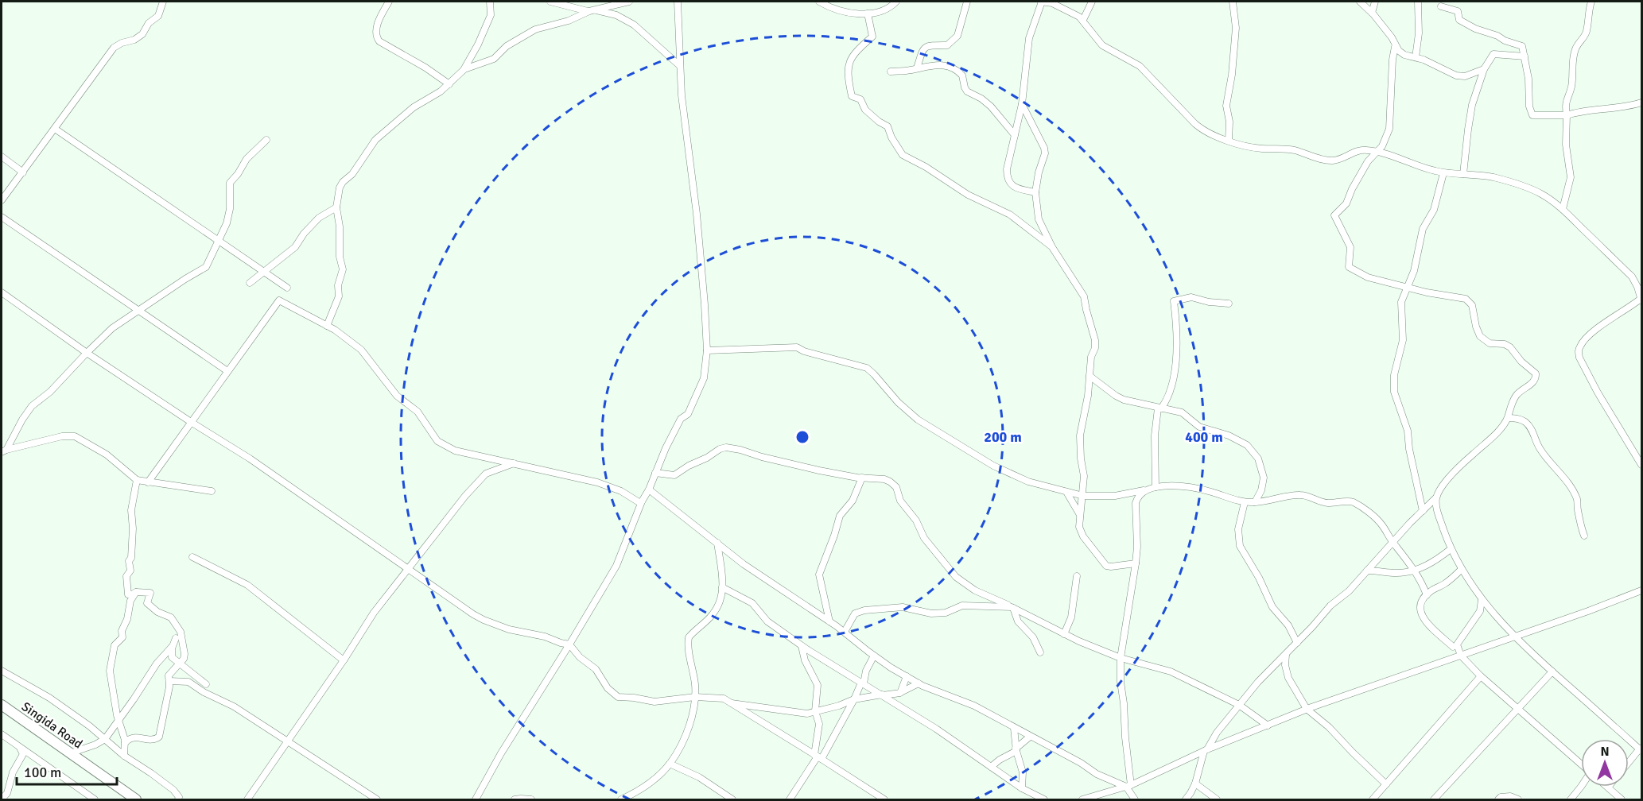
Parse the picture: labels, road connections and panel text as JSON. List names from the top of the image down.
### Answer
{
  "streets": {
    "highway": ["Singida Road"]
  },
  "scale_bar": "100 m",
  "north": "top",
  "rings": ["200 m", "400 m"]
}
